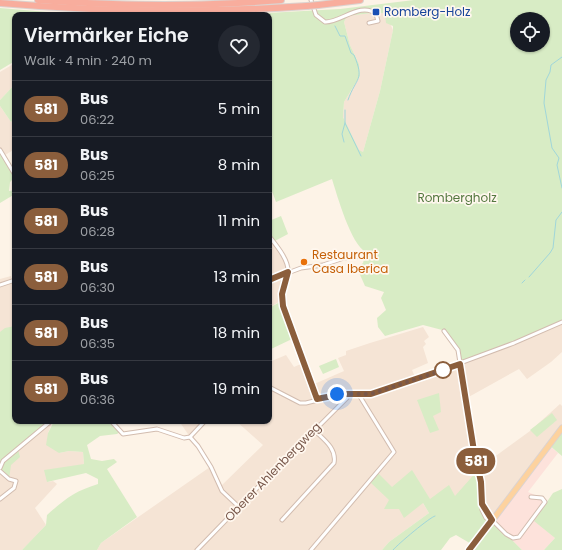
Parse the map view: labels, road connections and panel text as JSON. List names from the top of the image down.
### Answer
{
  "streets": {
    "street": ["Oberer Ahlenbergweg"]
  },
  "parks": ["Rombergholz"],
  "places": {
    "transit": ["Romberg-Holz"],
    "other": ["Restaurant Casa Iberica"]
  },
  "lines": ["bus line 581"],
  "page": {
    "on_map": "581",
    "heading": ["Viermärker Eiche", "Walk · 4 min · 240 m"],
    "list": [
      {
        "mark": "581",
        "name": "Bus",
        "note": "06:22",
        "value": "5 min"
      },
      {
        "mark": "581",
        "name": "Bus",
        "note": "06:25",
        "value": "8 min"
      },
      {
        "mark": "581",
        "name": "Bus",
        "note": "06:28",
        "value": "11 min"
      },
      {
        "mark": "581",
        "name": "Bus",
        "note": "06:30",
        "value": "13 min"
      },
      {
        "mark": "581",
        "name": "Bus",
        "note": "06:35",
        "value": "18 min"
      },
      {
        "mark": "581",
        "name": "Bus",
        "note": "06:36",
        "value": "19 min"
      }
    ]
  }
}
